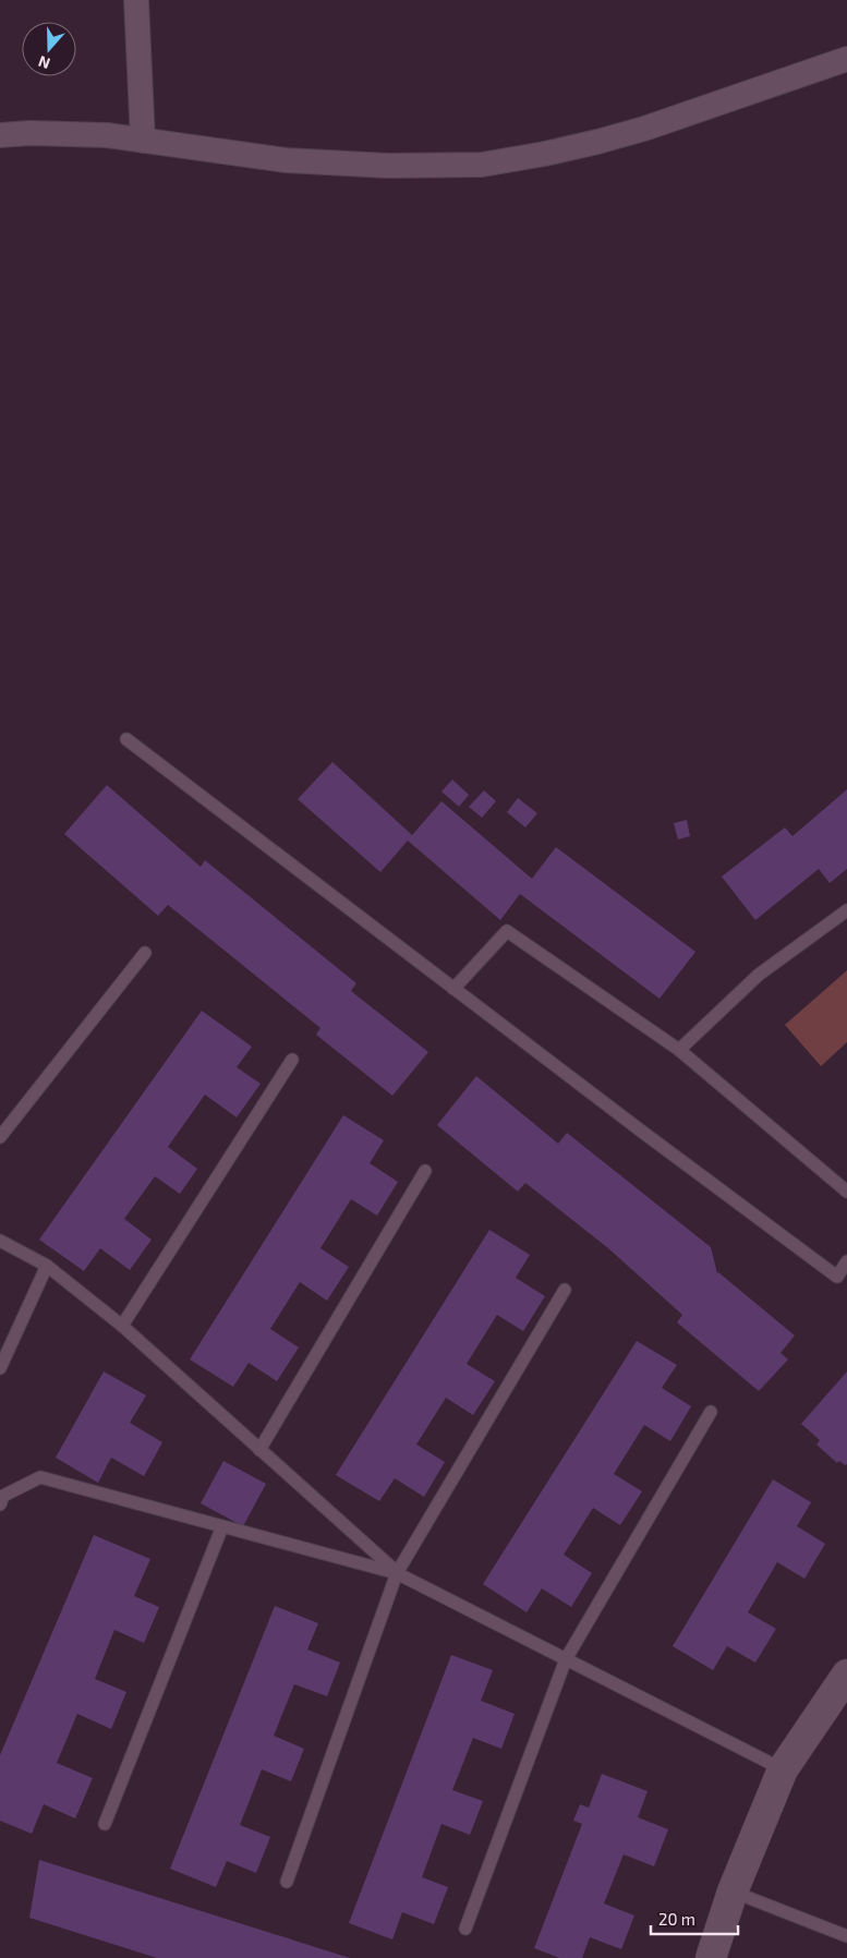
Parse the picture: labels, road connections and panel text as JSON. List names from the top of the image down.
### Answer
{
  "scale_bar": "20 m",
  "north": "bottom"
}
